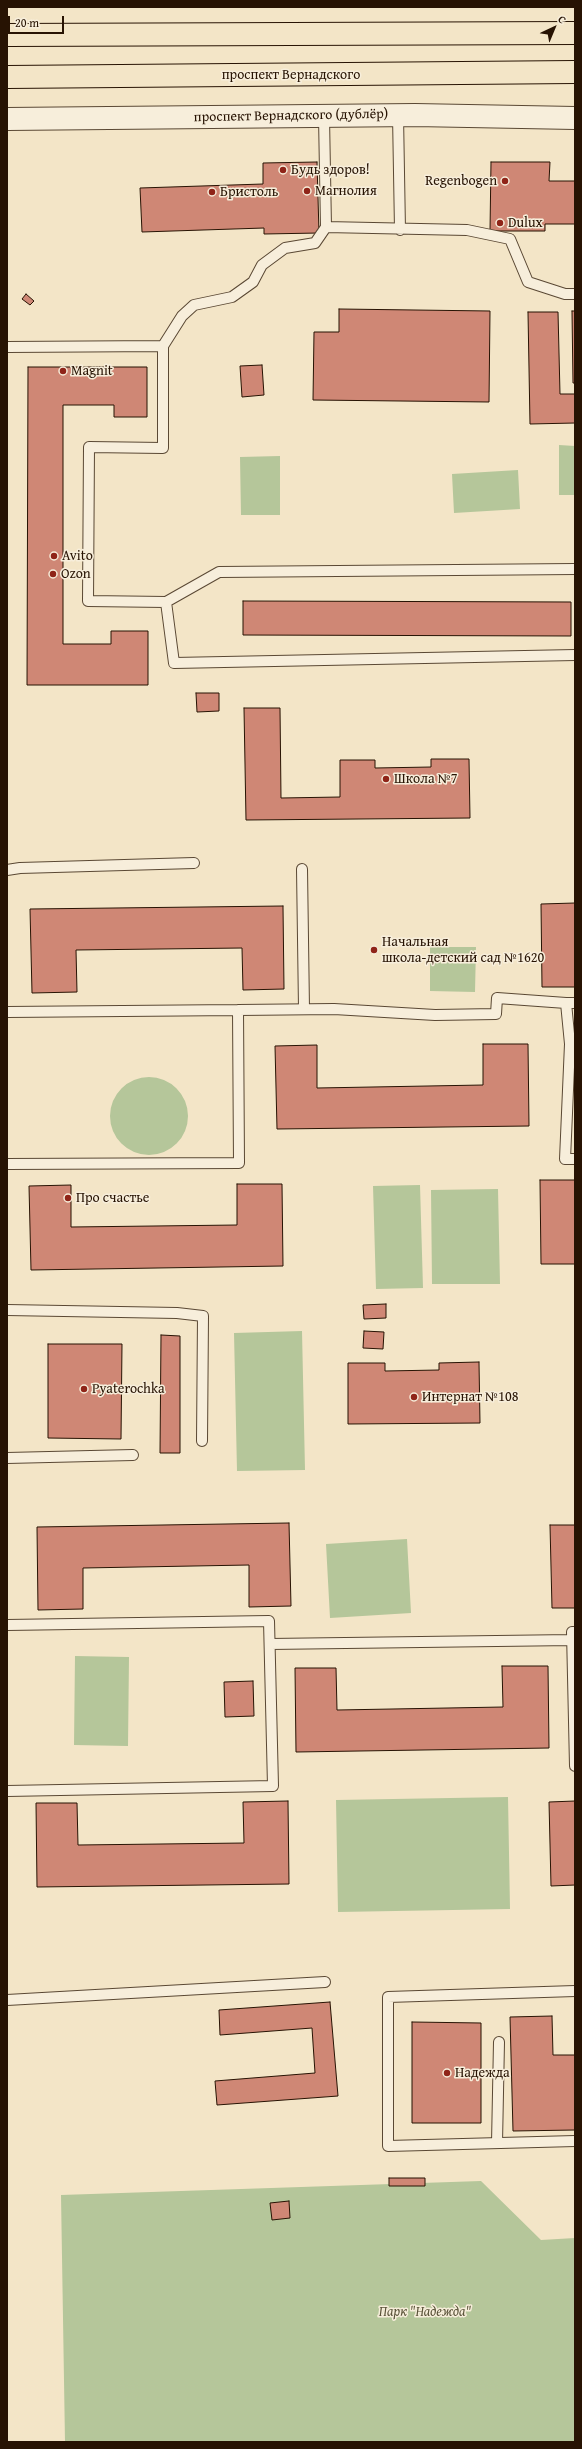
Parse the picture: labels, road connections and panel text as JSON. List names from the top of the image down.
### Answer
{
  "streets": {
    "main road": ["проспект Вернадского"],
    "street": ["проспект Вернадского (дублёр)"]
  },
  "parks": ["Парк \"Надежда\""],
  "places": [
    "Будь здоров!",
    "Regenbogen",
    "Магнолия",
    "Бристоль",
    "Dulux",
    "Magnit",
    "Avito",
    "Ozon",
    "Школа №7",
    "Начальная школа-детский сад №1620",
    "Про счастье",
    "Pyaterochka",
    "Интернат №108",
    "Надежда"
  ],
  "scale_bar": "20 m",
  "north": "top right"
}
